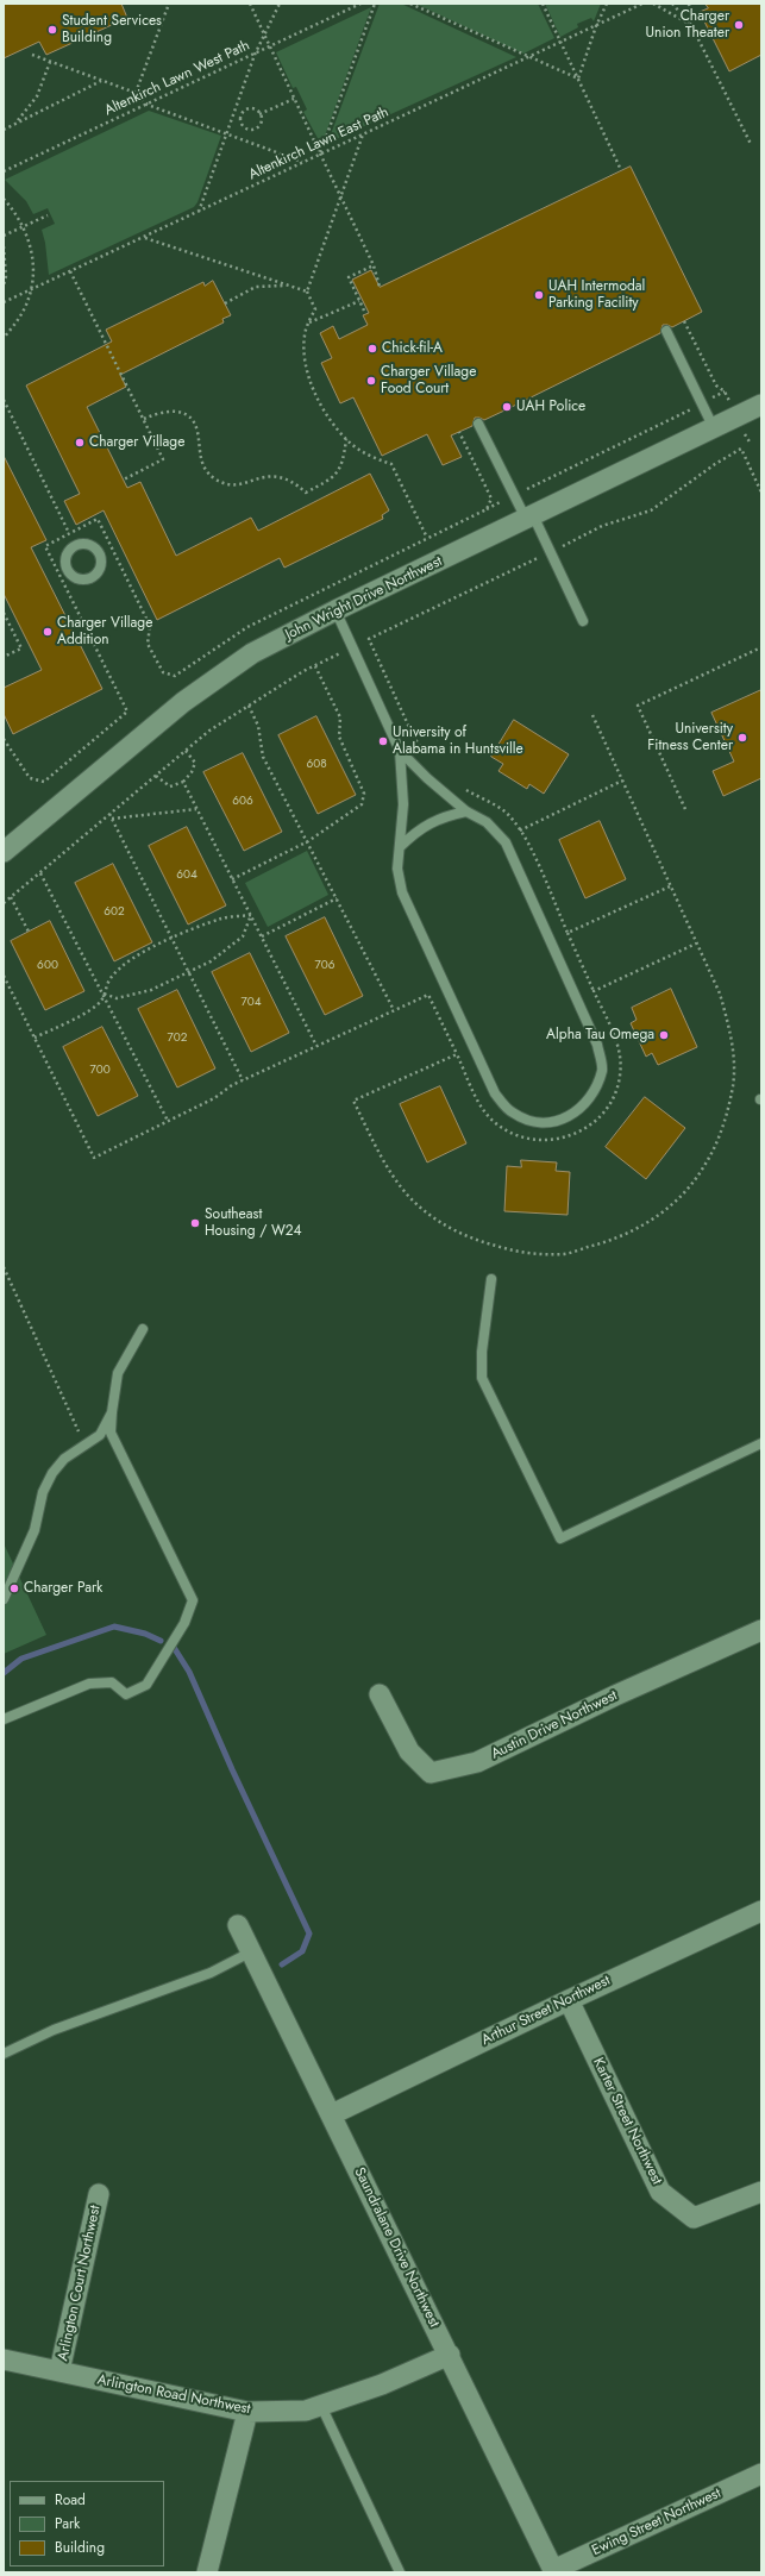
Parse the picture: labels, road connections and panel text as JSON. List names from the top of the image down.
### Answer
{
  "streets": {
    "street": [
      "John Wright Drive Northwest",
      "Austin Drive Northwest",
      "Arthur Street Northwest",
      "Karter Street Northwest",
      "Saundralane Drive Northwest",
      "Arlington Court Northwest",
      "Arlington Road Northwest",
      "Ewing Street Northwest"
    ],
    "path": ["Altenkirch Lawn West Path", "Altenkirch Lawn East Path"]
  },
  "crossings": [
    ["Arthur Street Northwest", "Karter Street Northwest"],
    ["Arthur Street Northwest", "Saundralane Drive Northwest"],
    ["Saundralane Drive Northwest", "Arlington Road Northwest"],
    ["Saundralane Drive Northwest", "Ewing Street Northwest"],
    ["Arlington Court Northwest", "Arlington Road Northwest"]
  ],
  "places": [
    "Charger Union Theater",
    "Student Services Building",
    "UAH Intermodal Parking Facility",
    "Chick-fil-A",
    "Charger Village Food Court",
    "UAH Police",
    "Charger Village",
    "Charger Village Addition",
    "University Fitness Center",
    "University of Alabama in Huntsville",
    "Alpha Tau Omega",
    "Southeast Housing / W24",
    "Charger Park"
  ],
  "house_numbers": [
    "608",
    "606",
    "604",
    "602",
    "600",
    "706",
    "704",
    "702",
    "700"
  ],
  "legend": ["Road", "Park", "Building"]
}
